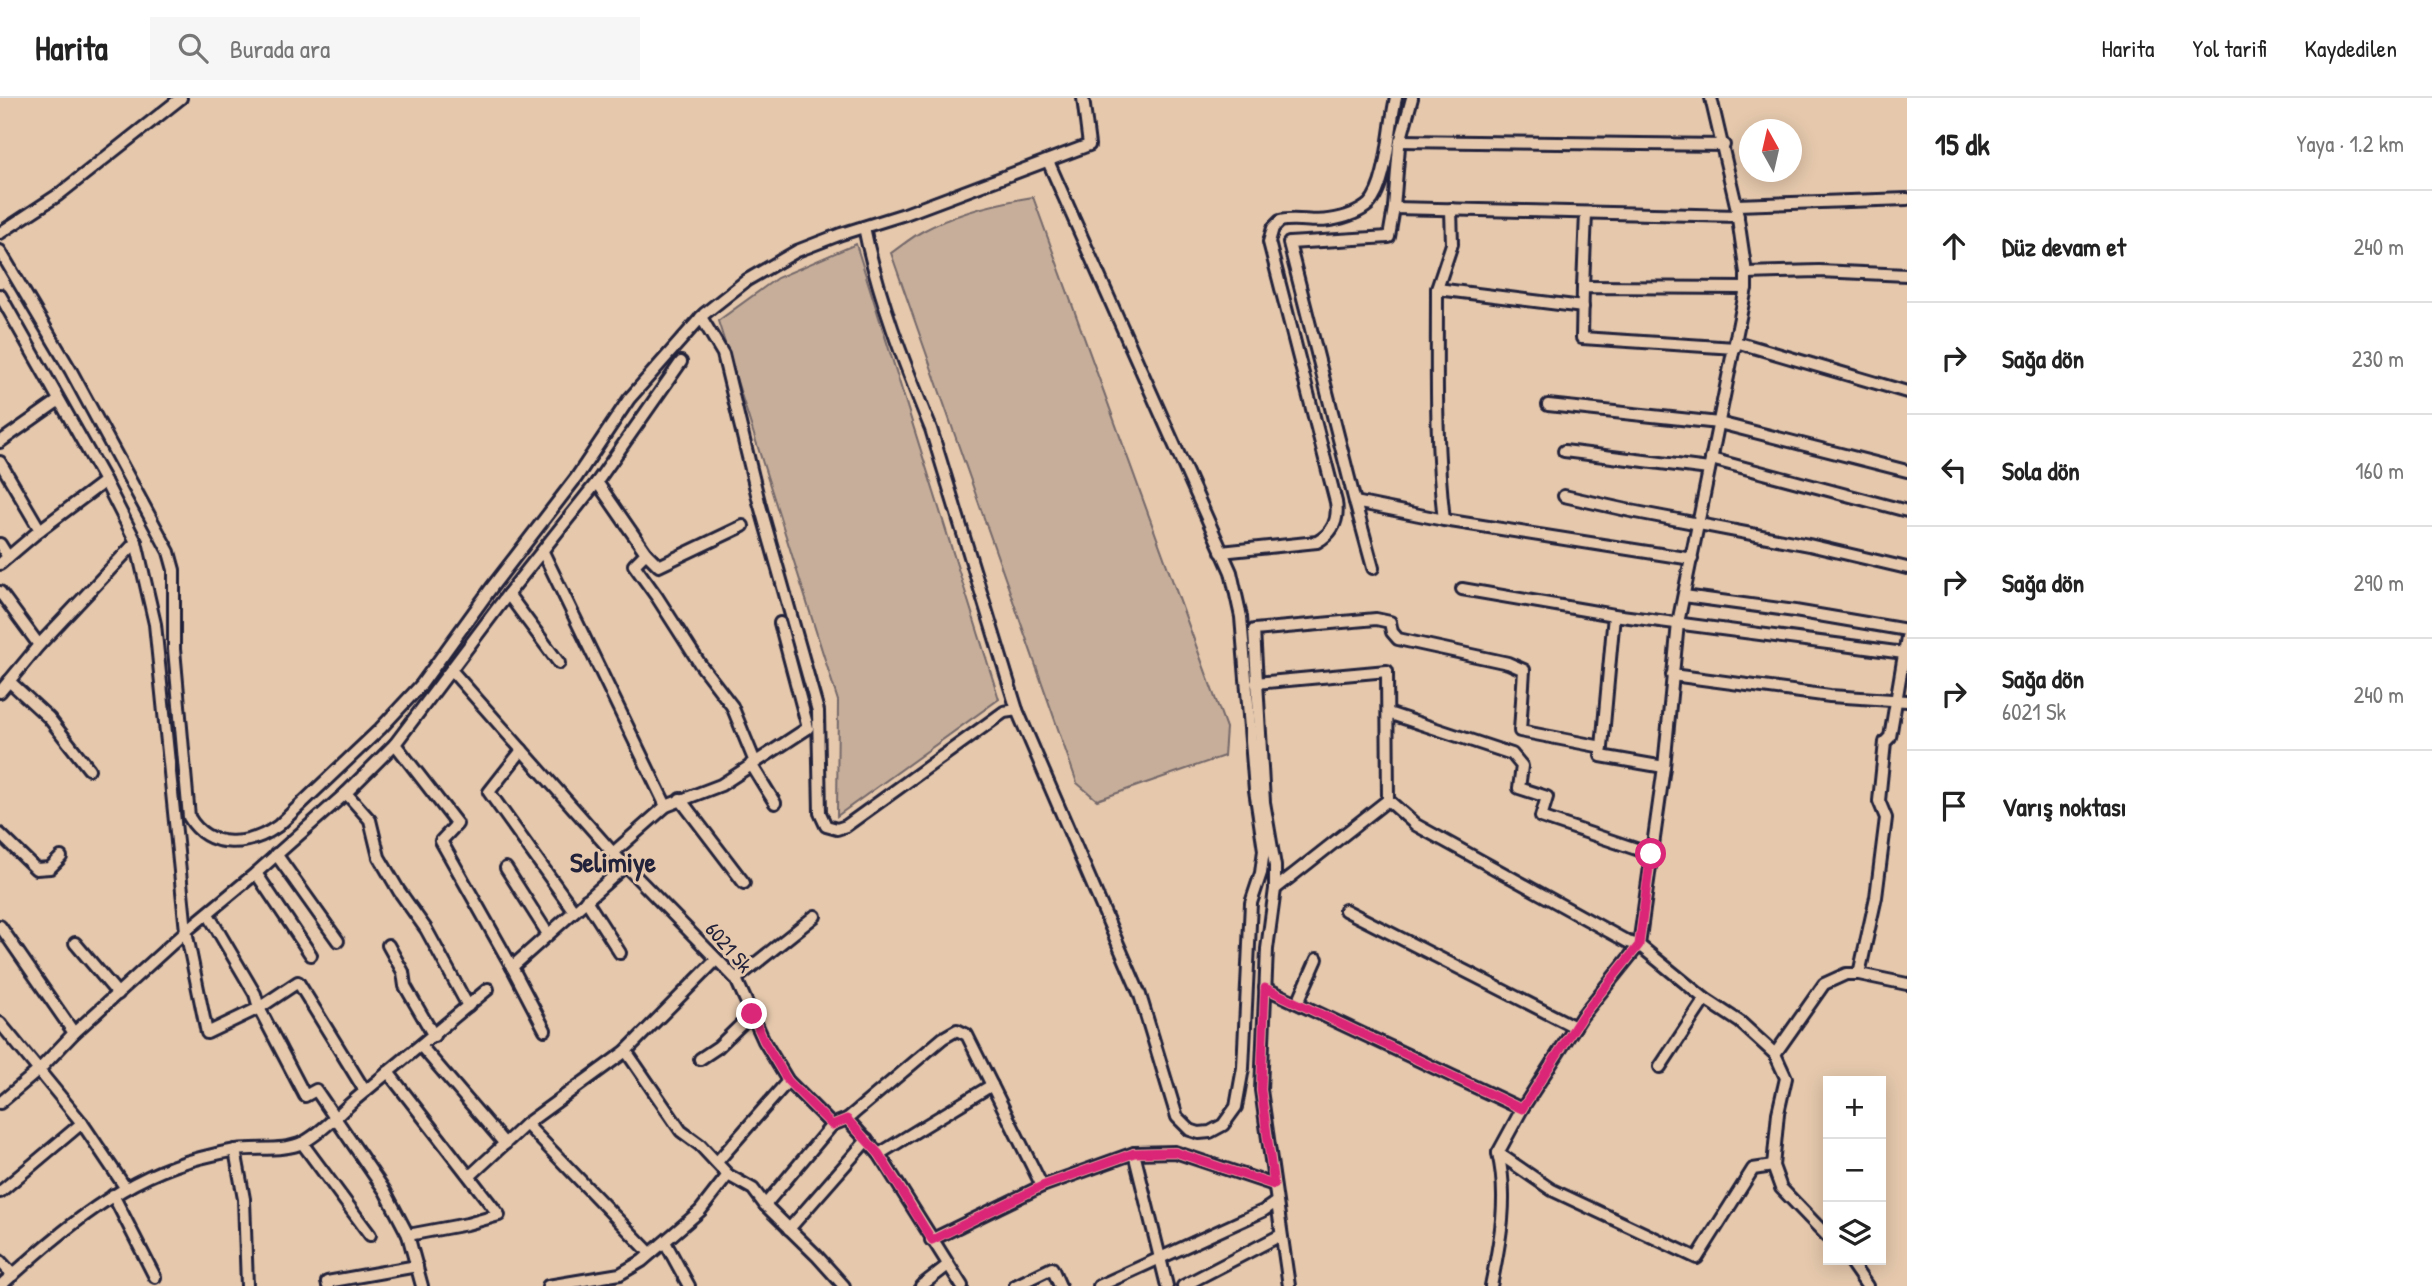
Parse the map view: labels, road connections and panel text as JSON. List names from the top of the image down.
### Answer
{
  "streets": {
    "street": ["6021 Sk"]
  },
  "districts": ["Selimiye"],
  "north": "top",
  "page": {
    "header": "Harita",
    "search": "Burada ara",
    "nav": ["Harita", "Yol tarifi", "Kaydedilen"],
    "heading": ["15 dk", "Yaya · 1.2 km"],
    "list": [
      ["Düz devam et", "240 m"],
      ["Sağa dön", "230 m"],
      ["Sola dön", "160 m"],
      ["Sağa dön", "290 m"],
      ["Sağa dön", "6021 Sk", "240 m"],
      "Varış noktası"
    ],
    "map_buttons": ["+", "−"]
  }
}
